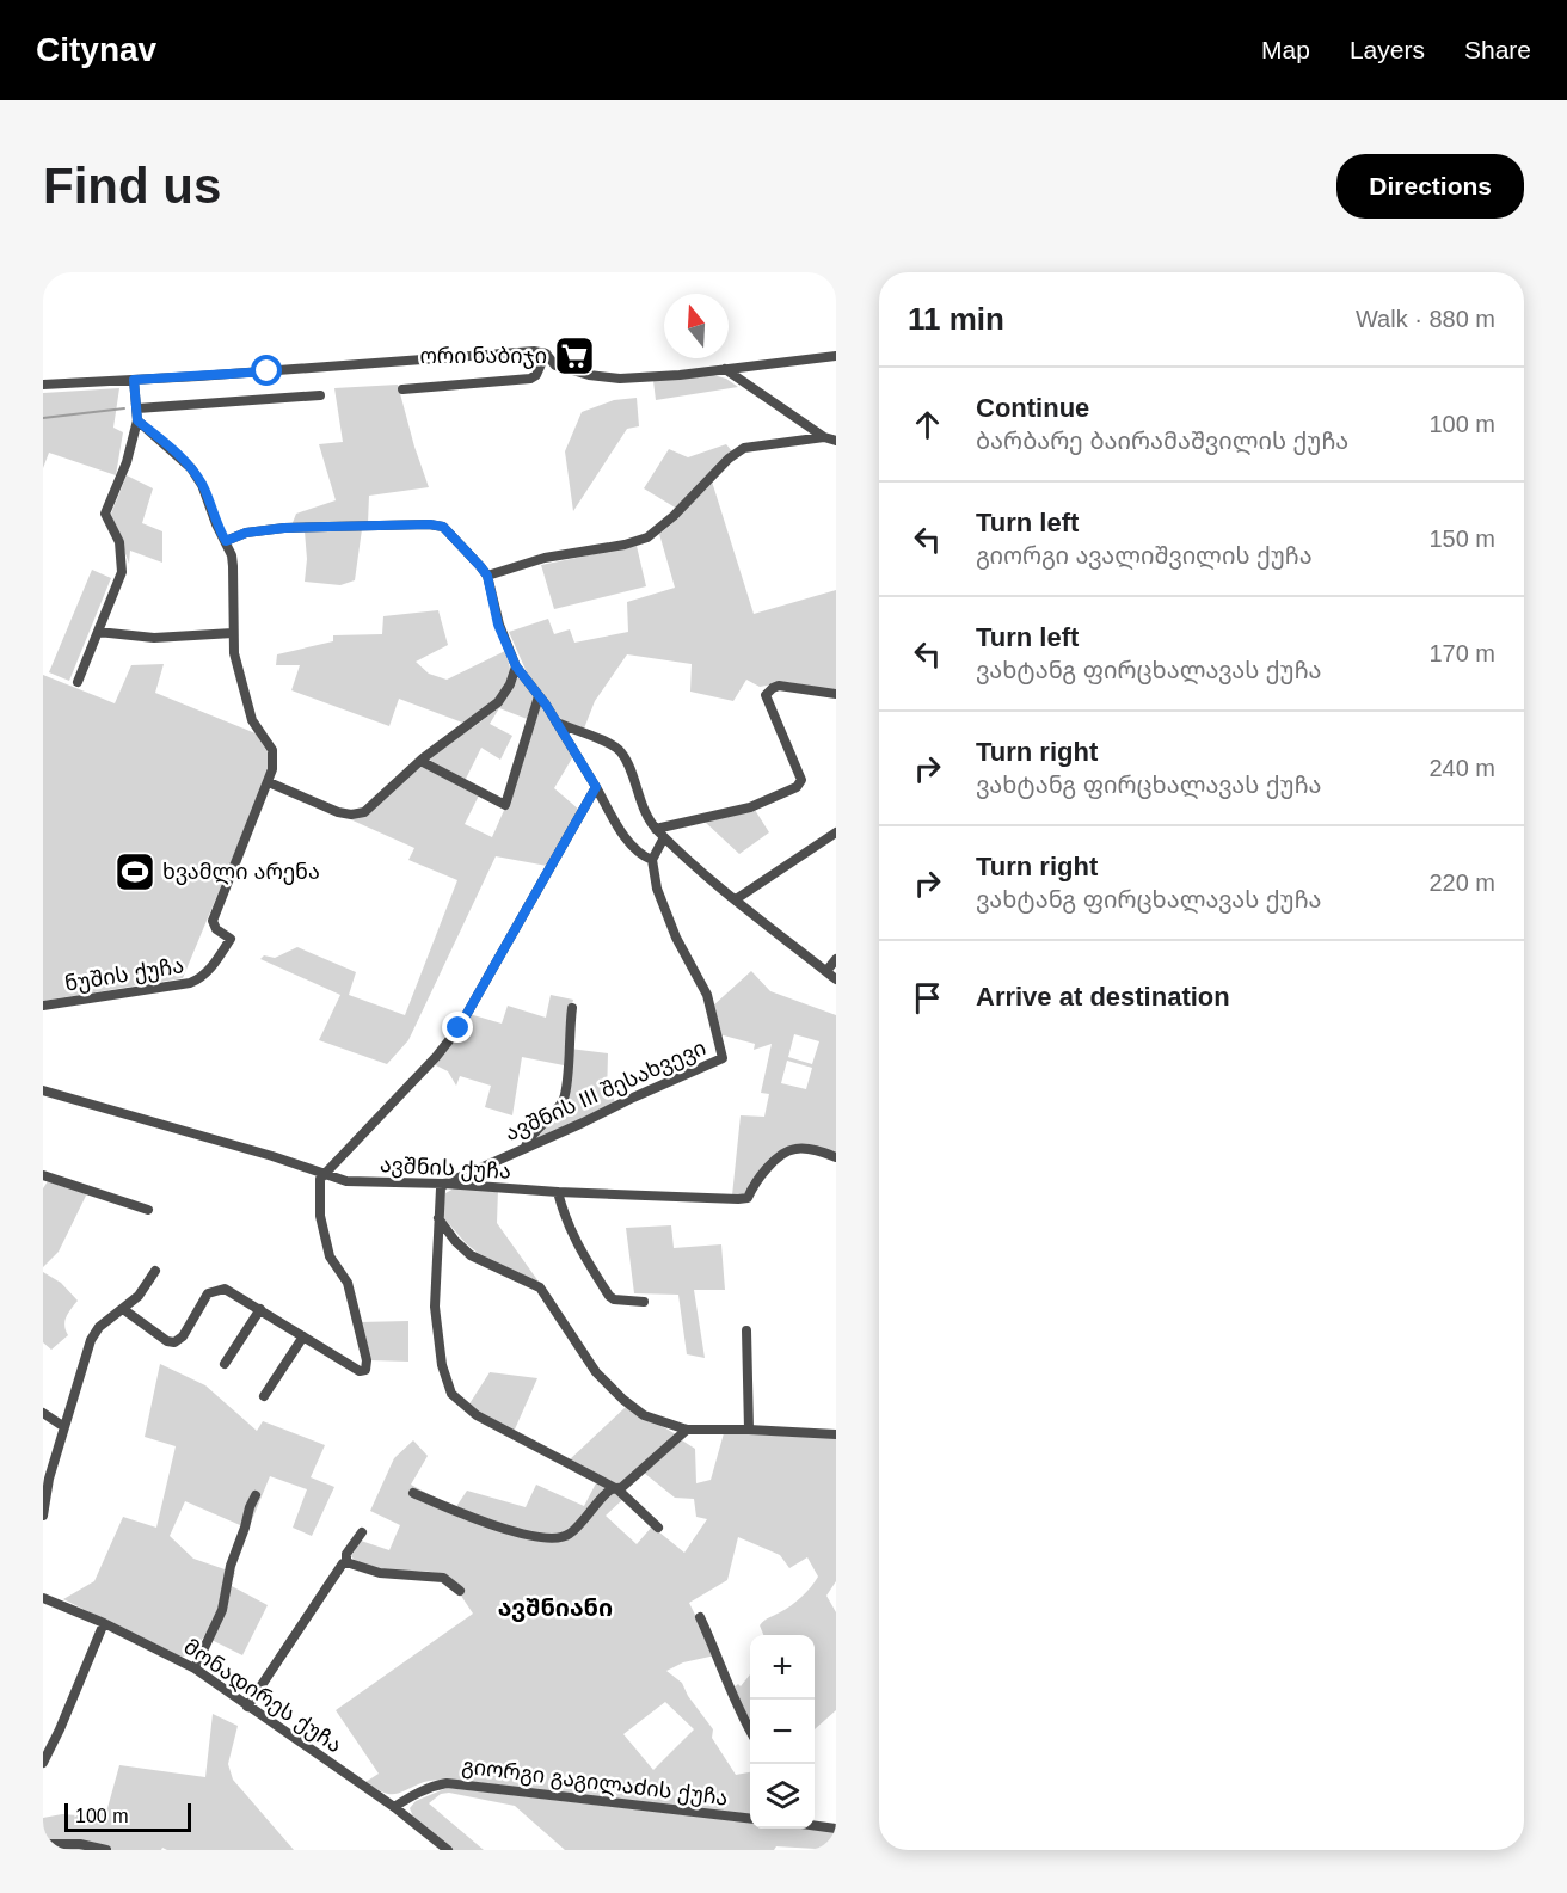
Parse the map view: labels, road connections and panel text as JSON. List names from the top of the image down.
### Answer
{
  "streets": {
    "street": [
      "ნუშის ქუჩა",
      "ავშნის III შესახვევი",
      "ავშნის ქუჩა",
      "მონადირეს ქუჩა",
      "გიორგი გაგილაძის ქუჩა"
    ]
  },
  "crossings": [
    ["ავშნის III შესახვევი", "ავშნის ქუჩა"],
    ["მონადირეს ქუჩა", "გიორგი გაგილაძის ქუჩა"]
  ],
  "districts": ["ავშნიანი"],
  "places": {
    "supermarket": ["ორი ნაბიჯი"],
    "sports": ["ხვამლი არენა"]
  },
  "scale_bar": "100 m",
  "north": "top",
  "page": {
    "header": "Citynav",
    "nav": ["Map", "Layers", "Share"],
    "buttons": "Directions",
    "title": "Find us",
    "heading": ["11 min", "Walk · 880 m"],
    "list": [
      ["Continue", "ბარბარე ბაირამაშვილის ქუჩა", "100 m"],
      ["Turn left", "გიორგი ავალიშვილის ქუჩა", "150 m"],
      ["Turn left", "ვახტანგ ფირცხალავას ქუჩა", "170 m"],
      ["Turn right", "ვახტანგ ფირცხალავას ქუჩა", "240 m"],
      ["Turn right", "ვახტანგ ფირცხალავას ქუჩა", "220 m"],
      "Arrive at destination"
    ],
    "map_buttons": ["+", "−"],
    "scale": "100 m"
  }
}
